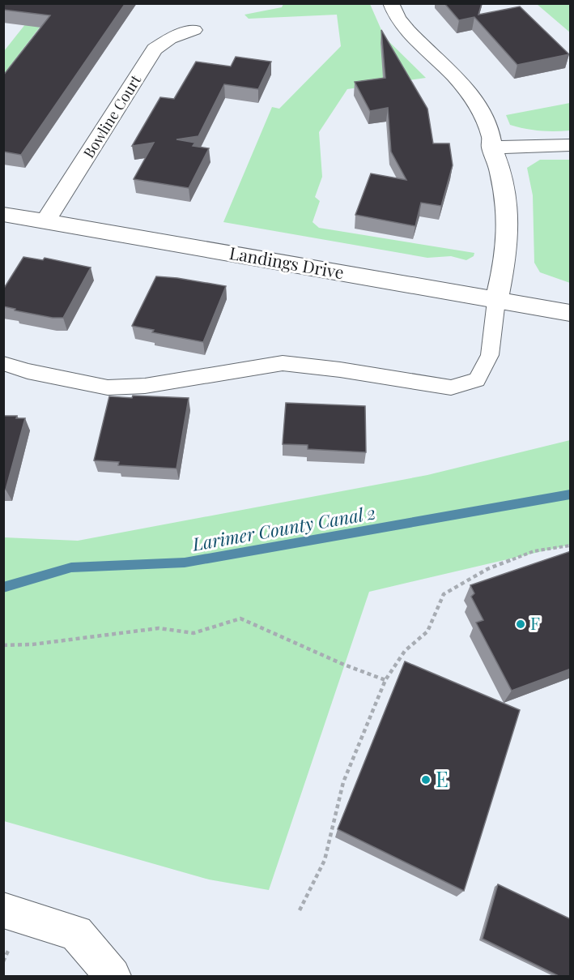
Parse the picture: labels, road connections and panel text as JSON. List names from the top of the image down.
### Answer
{
  "streets": {
    "street": ["Bowline Court", "Landings Drive"]
  },
  "crossings": [
    ["Bowline Court", "Landings Drive"]
  ],
  "water": ["Larimer County Canal 2"],
  "places": ["F", "E"]
}
